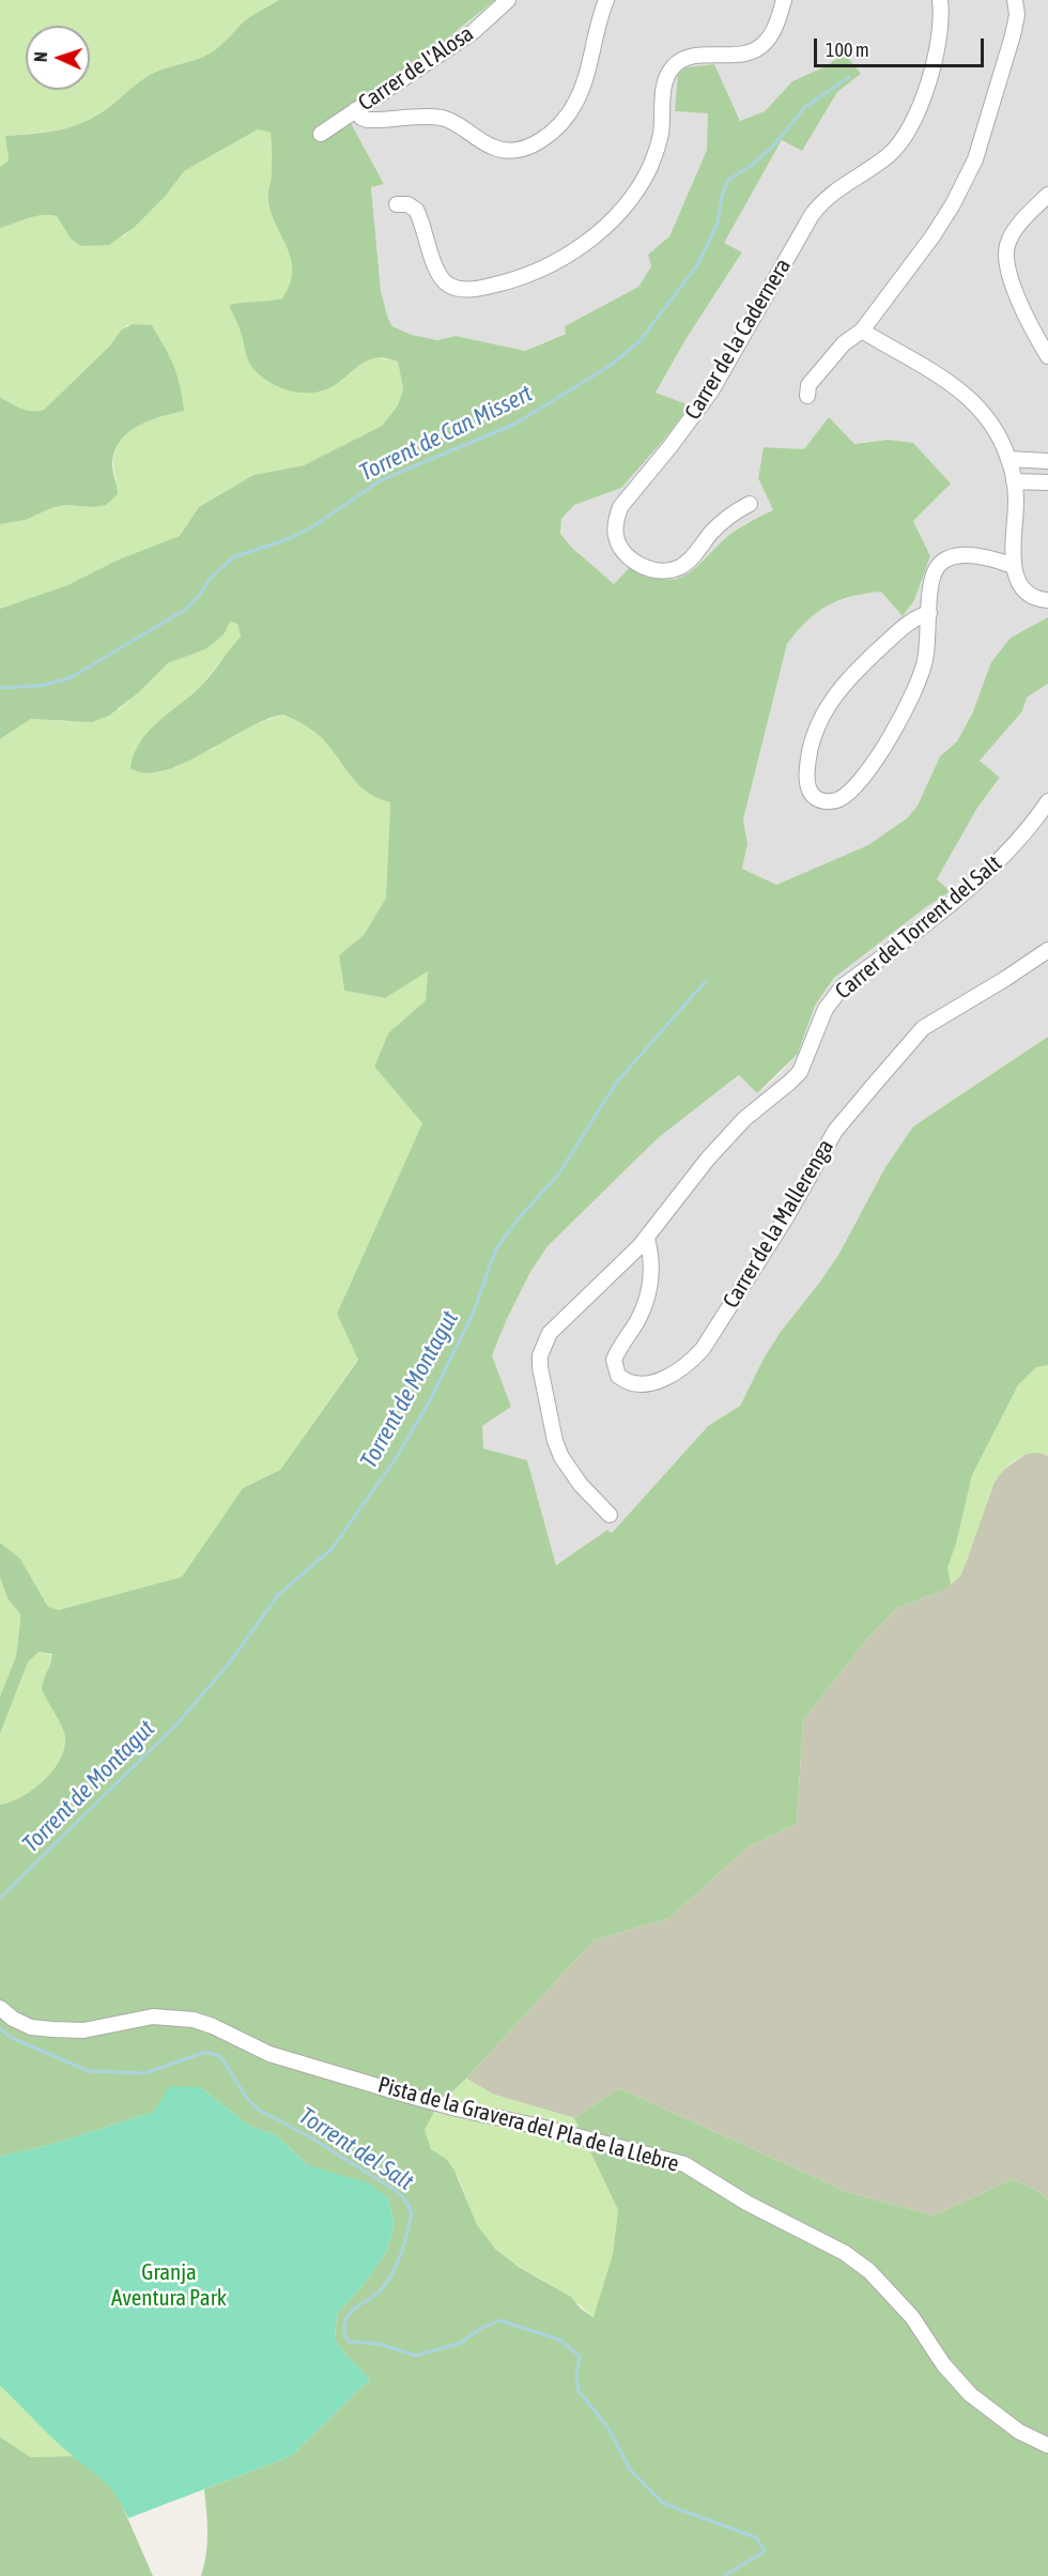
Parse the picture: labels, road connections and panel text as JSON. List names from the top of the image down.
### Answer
{
  "streets": {
    "street": [
      "Carrer de l'Alosa",
      "Carrer de la Cadernera",
      "Carrer del Torrent del Salt",
      "Carrer de la Mallerenga",
      "Pista de la Gravera del Pla de la Llebre"
    ]
  },
  "crossings": [
    ["Carrer del Torrent del Salt", "Carrer de la Mallerenga"]
  ],
  "water": ["Torrent de Can Missert", "Torrent de Montagut", "Torrent del Salt"],
  "parks": ["Granja Aventura Park"],
  "scale_bar": "100 m",
  "north": "left"
}
